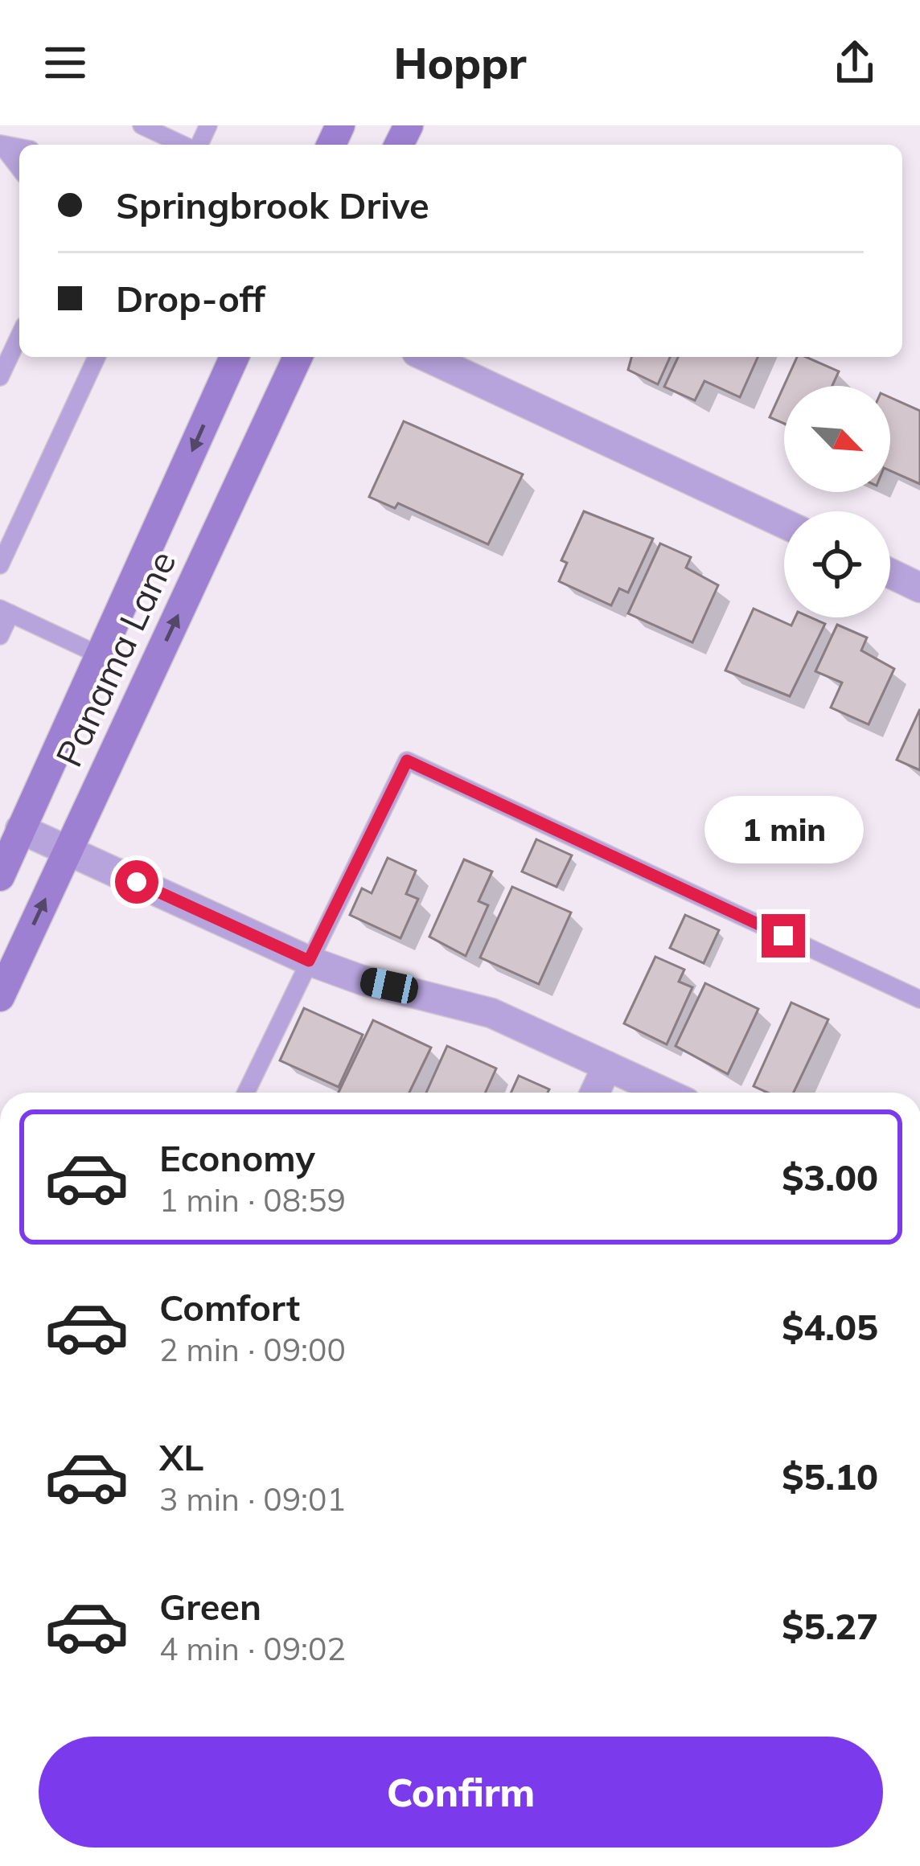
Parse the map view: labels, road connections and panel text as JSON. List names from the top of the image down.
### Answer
{
  "streets": {
    "main road": ["Panama Lane"]
  },
  "north": "bottom right",
  "page": {
    "header": "Hoppr",
    "banner": ["Springbrook Drive", "Drop-off"],
    "bubble": "1 min",
    "list": [
      {
        "name": "Economy",
        "note": "1 min · 08:59",
        "value": "$3.00"
      },
      {
        "name": "Comfort",
        "note": "2 min · 09:00",
        "value": "$4.05"
      },
      {
        "name": "XL",
        "note": "3 min · 09:01",
        "value": "$5.10"
      },
      {
        "name": "Green",
        "note": "4 min · 09:02",
        "value": "$5.27"
      }
    ],
    "buttons": "Confirm"
  }
}
